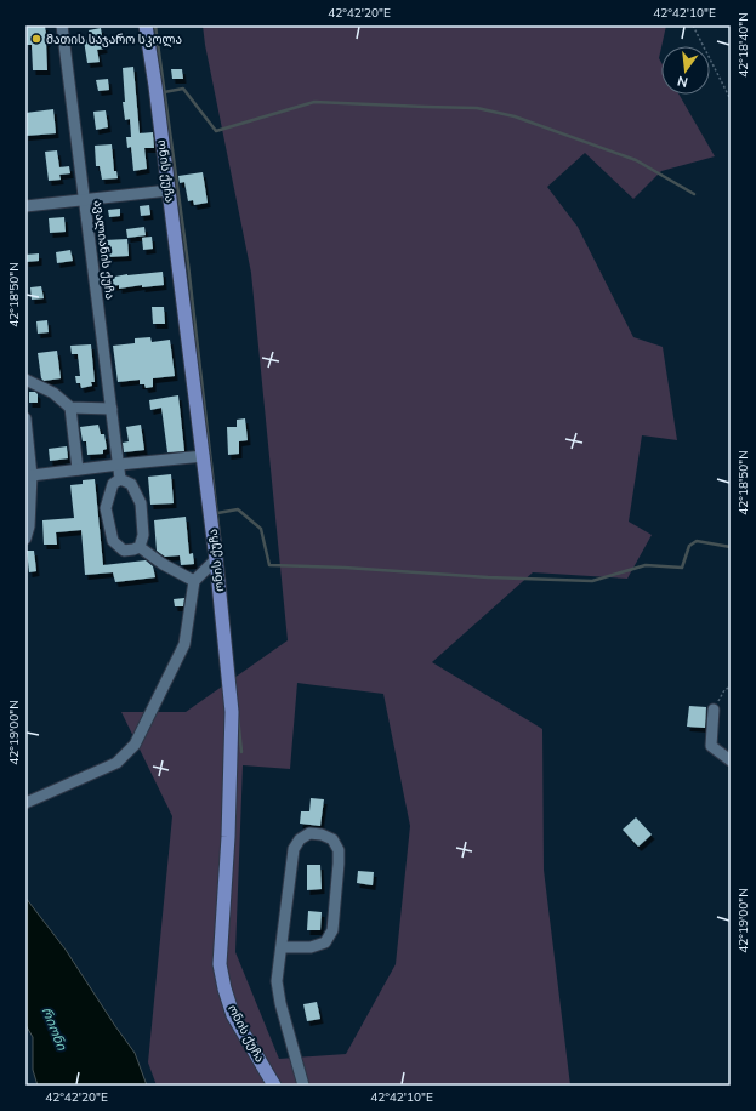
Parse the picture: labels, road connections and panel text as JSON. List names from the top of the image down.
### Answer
{
  "streets": {
    "main road": ["ონის ქუჩა"],
    "street": ["ავალიანის ქუჩა"]
  },
  "water": ["რიონი"],
  "places": ["მათის საჯარო სკოლა"],
  "north": "bottom",
  "coordinates": [
    "42°42'20\"E",
    "42°42'10\"E",
    "42°18'40\"N",
    "42°18'50\"N",
    "42°19'00\"N"
  ]
}
